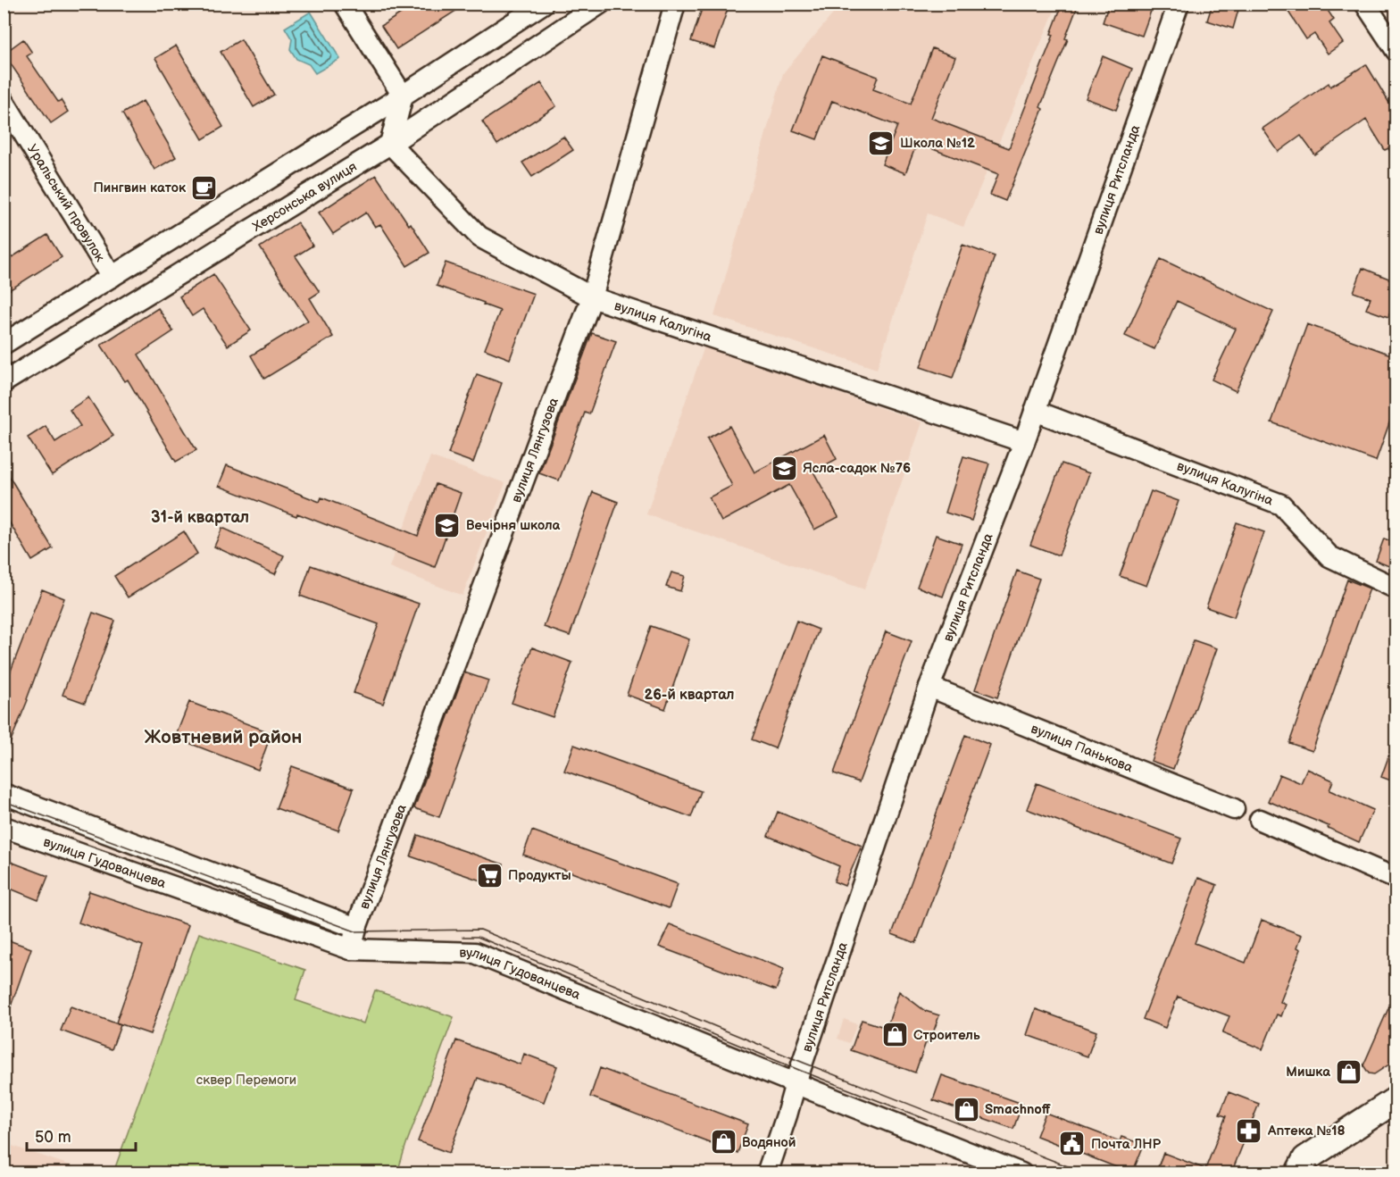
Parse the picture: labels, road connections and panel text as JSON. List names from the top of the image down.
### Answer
{
  "streets": {
    "street": [
      "вулиця Ритсланда",
      "Херсонська вулиця",
      "Уральський провулок",
      "вулиця Калугіна",
      "вулиця Лянгузова",
      "вулиця Панькова",
      "вулиця Гудованцева"
    ]
  },
  "crossings": [
    ["вулиця Ритсланда", "вулиця Калугіна"],
    ["вулиця Ритсланда", "вулиця Панькова"],
    ["вулиця Ритсланда", "вулиця Гудованцева"],
    ["Херсонська вулиця", "вулиця Калугіна"],
    ["вулиця Калугіна", "вулиця Лянгузова"],
    ["вулиця Лянгузова", "вулиця Гудованцева"]
  ],
  "districts": ["31-й квартал", "26-й квартал", "Жовтневий район"],
  "parks": ["сквер Перемоги"],
  "places": {
    "school or university": ["Школа №12", "Ясла-садок №76", "Вечірня школа"],
    "cafe": ["Пингвин каток"],
    "supermarket": ["Продукты"],
    "shop": [
      "Строитель",
      "Мишка",
      "Smachnoff",
      "Водяной"
    ],
    "pharmacy": ["Аптека №18"],
    "public building": ["Почта ЛНР"]
  },
  "scale_bar": "50 m"
}
